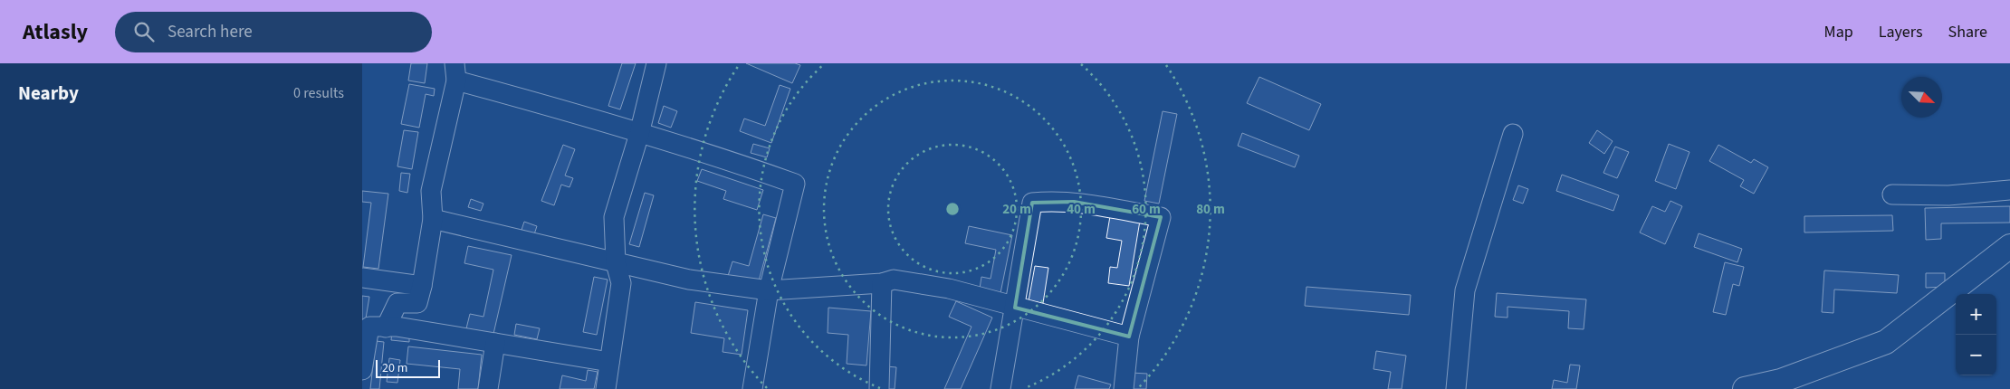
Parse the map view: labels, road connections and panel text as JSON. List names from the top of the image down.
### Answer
{
  "scale_bar": "20 m",
  "north": "bottom right",
  "page": {
    "header": "Atlasly",
    "search": "Search here",
    "nav": ["Map", "Layers", "Share"],
    "heading": ["Nearby", "0 results"],
    "map_buttons": ["+", "−"],
    "scale": "20 m"
  },
  "rings": [
    "20 m",
    "40 m",
    "60 m",
    "80 m"
  ]
}
